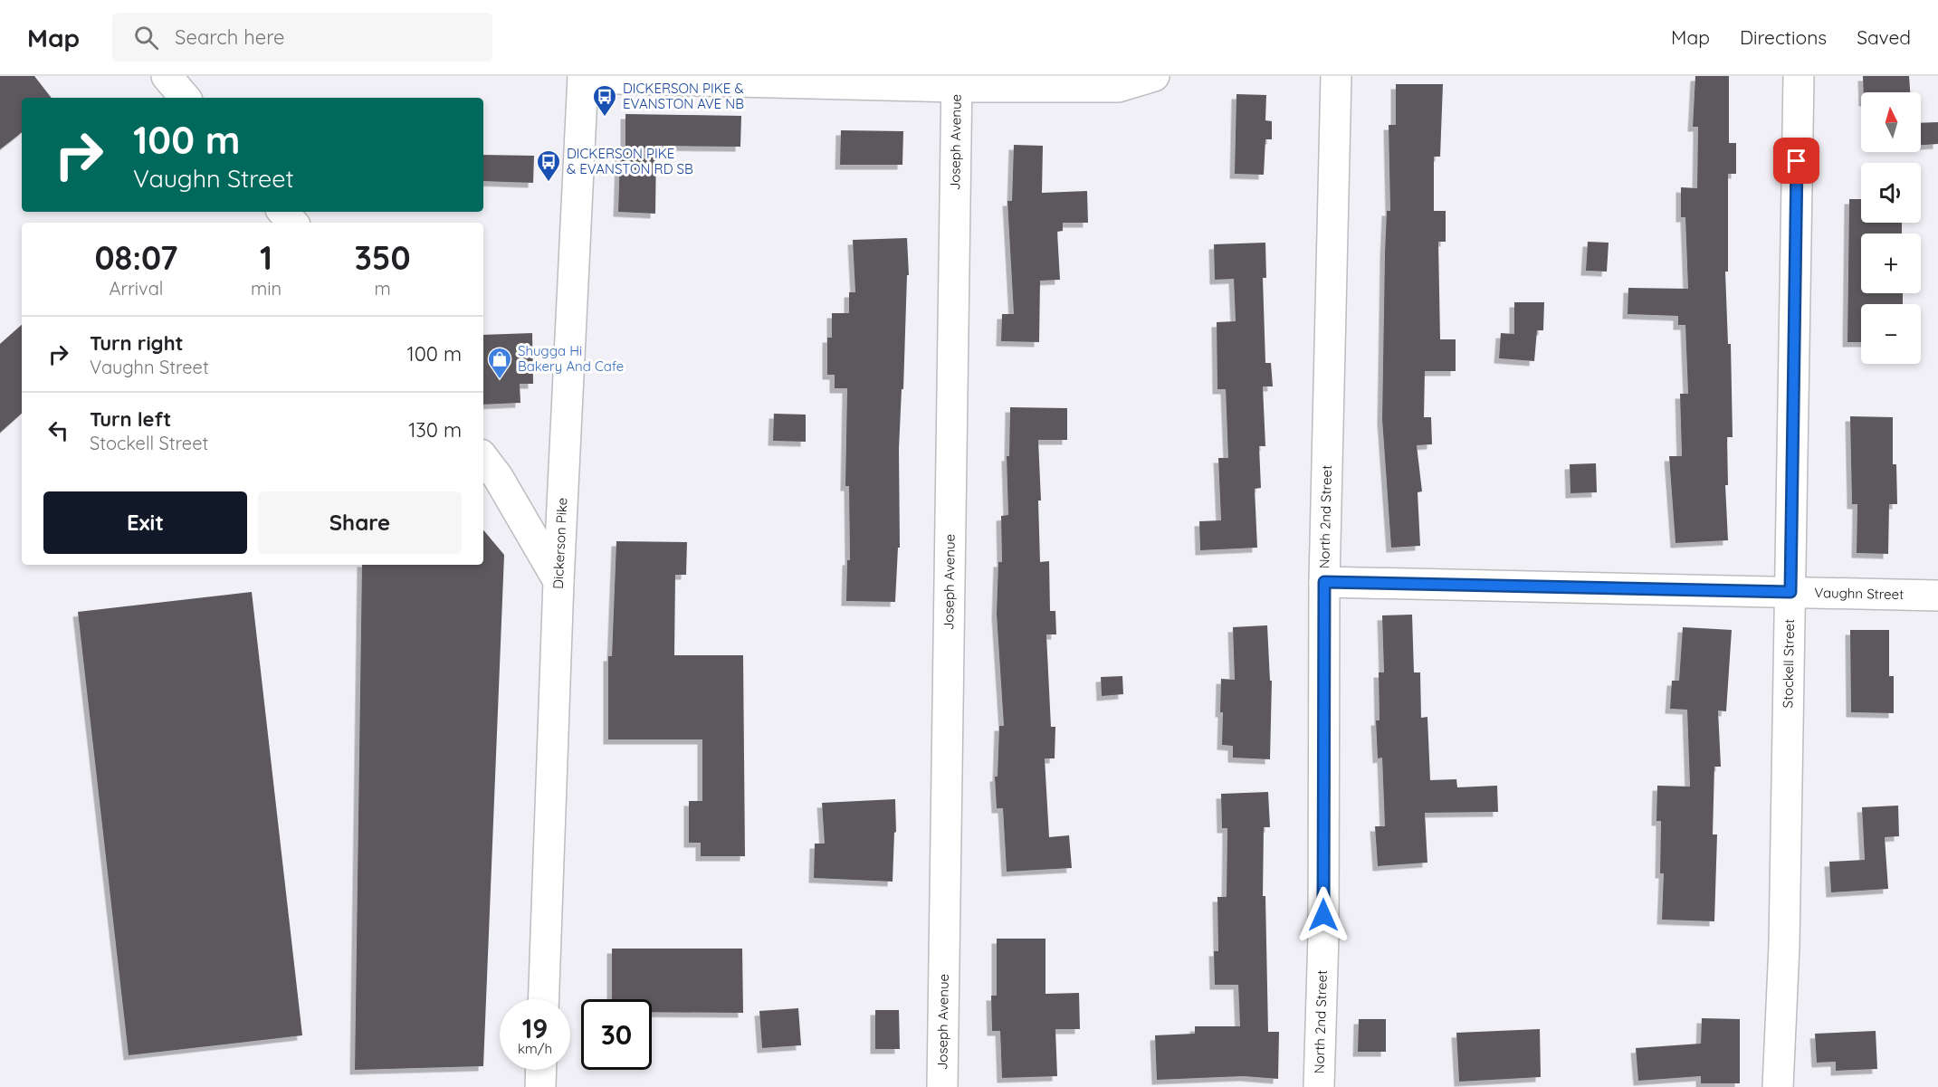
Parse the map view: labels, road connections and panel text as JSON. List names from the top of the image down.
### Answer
{
  "streets": {
    "street": [
      "Joseph Avenue",
      "North 2nd Street",
      "Dickerson Pike",
      "Vaughn Street",
      "Stockell Street"
    ]
  },
  "crossings": [
    ["North 2nd Street", "Vaughn Street"],
    ["Vaughn Street", "Stockell Street"]
  ],
  "places": {
    "bus stop": ["DICKERSON PIKE & EVANSTON AVE NB", "DICKERSON PIKE & EVANSTON RD SB"],
    "shop": ["Shugga Hi Bakery And Cafe"]
  },
  "north": "top",
  "page": {
    "header": "Map",
    "search": "Search here",
    "nav": ["Map", "Directions", "Saved"],
    "map_buttons": ["+", "−"],
    "turn": ["100 m", "Vaughn Street"],
    "eta": [
      "08:07",
      "Arrival",
      "1",
      "min",
      "350",
      "m"
    ],
    "list": [
      {
        "name": "Turn right",
        "note": "Vaughn Street",
        "value": "100 m"
      },
      {
        "name": "Turn left",
        "note": "Stockell Street",
        "value": "130 m"
      }
    ],
    "buttons": ["Exit", "Share"],
    "speed": "19 km/h",
    "limit": "30"
  }
}
